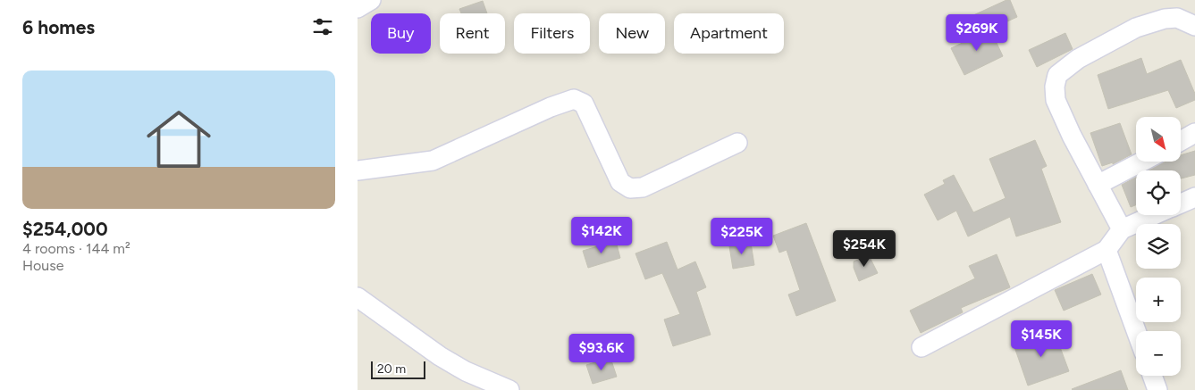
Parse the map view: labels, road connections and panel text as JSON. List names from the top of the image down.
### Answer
{
  "scale_bar": "20 m",
  "north": "bottom right",
  "page": {
    "heading": "6 homes",
    "chip": [
      "Buy",
      "Rent",
      "Filters",
      "New",
      "Apartment"
    ],
    "price": [
      "$269K",
      "$142K",
      "$225K",
      "$254K",
      "$145K",
      "$93.6K"
    ],
    "list": [
      {
        "name": "$254,000",
        "note": "4 rooms · 144 m² · House"
      }
    ],
    "map_buttons": ["+", "−"],
    "scale": "20 m"
  }
}
